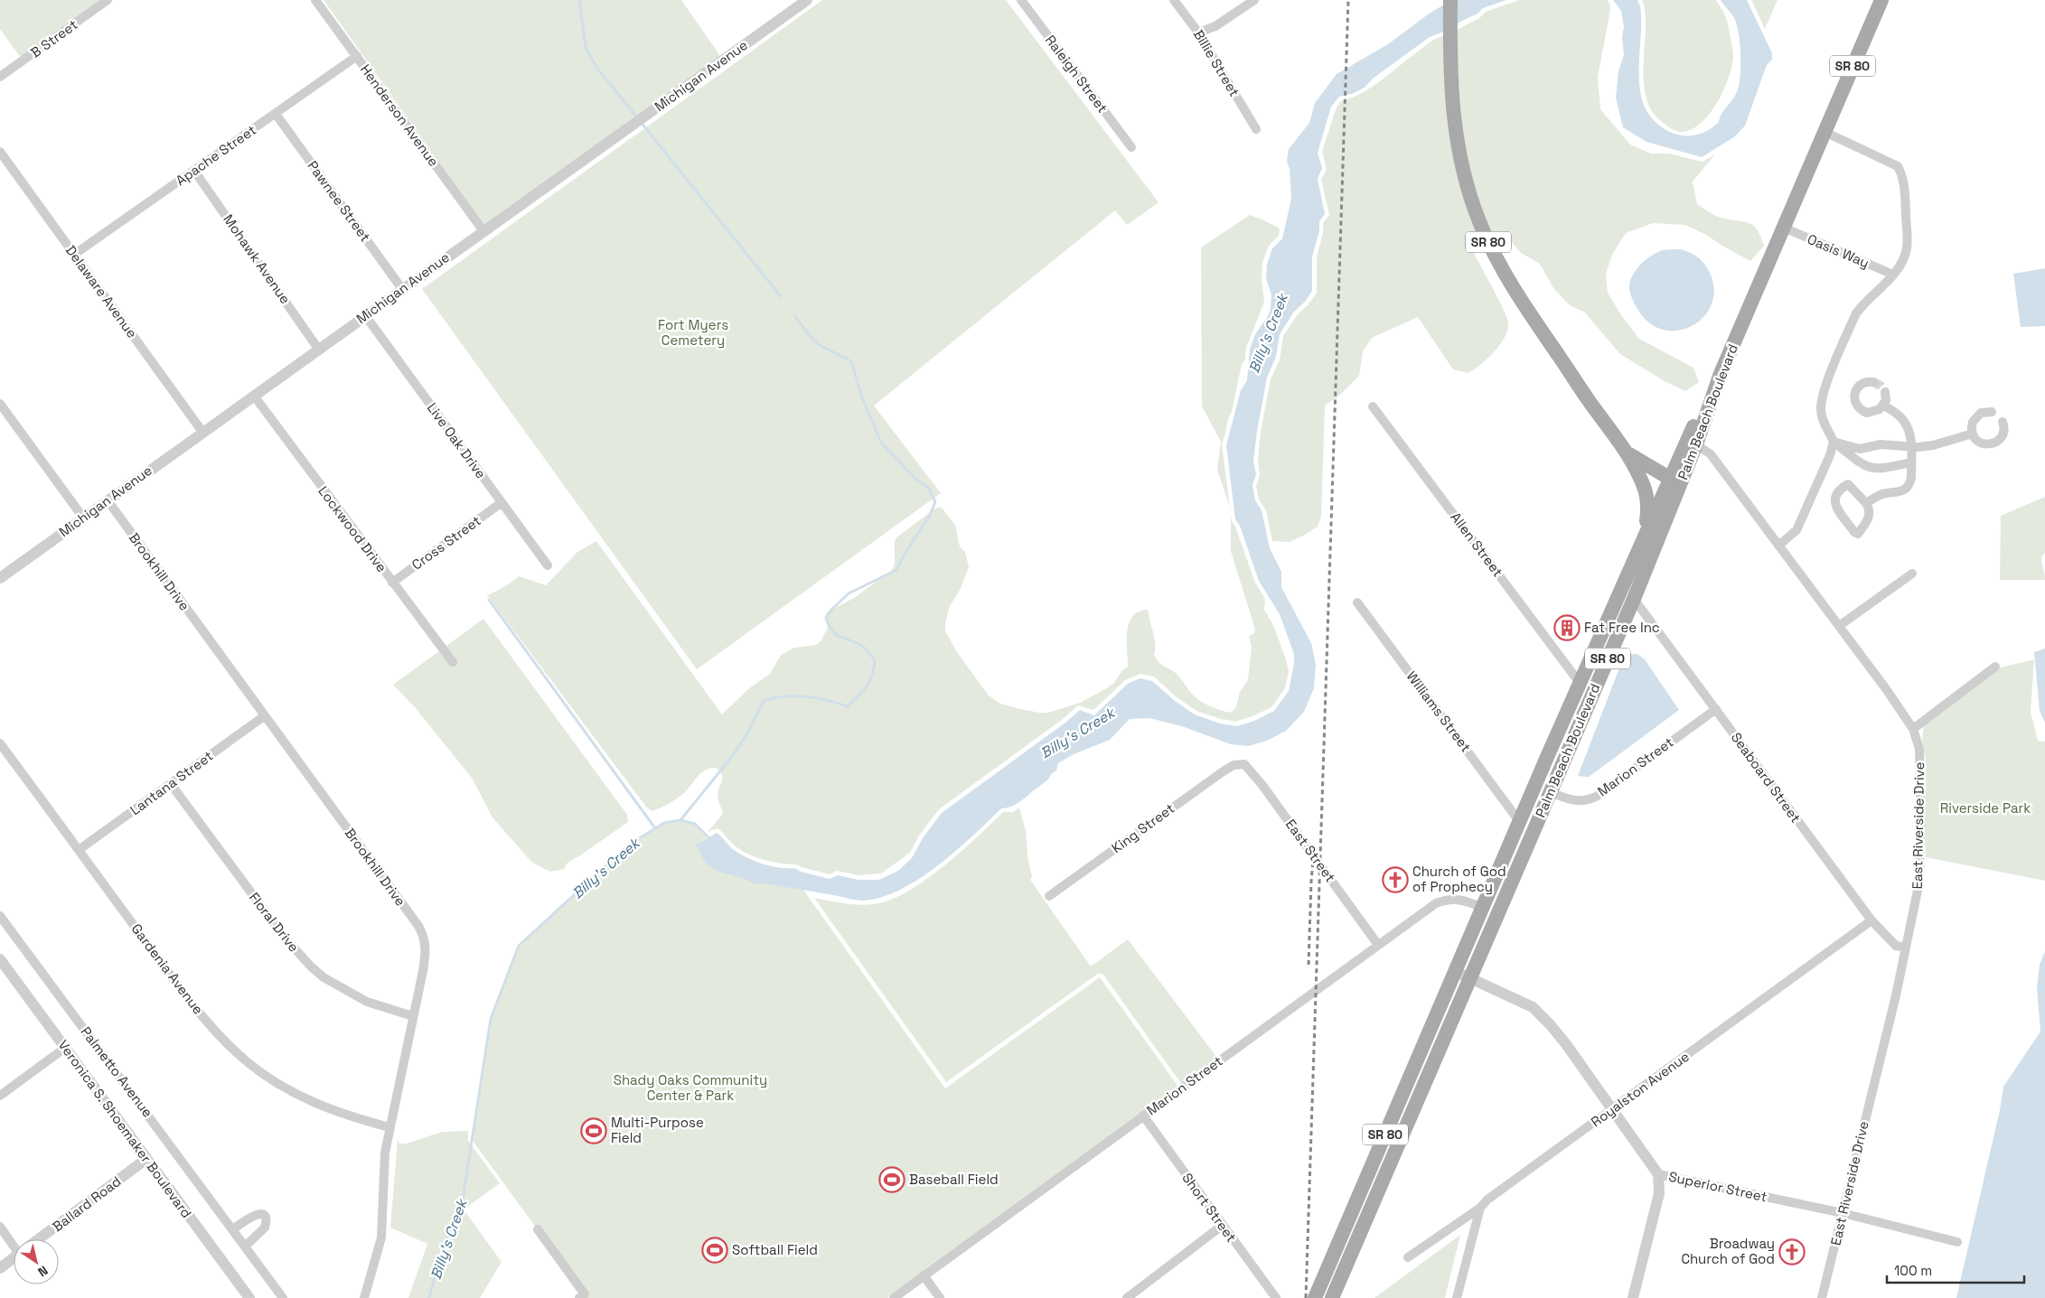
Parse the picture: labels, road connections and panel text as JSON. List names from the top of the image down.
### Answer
{
  "streets": {
    "main road": ["SR 80", "Palm Beach Boulevard"],
    "street": [
      "B Street",
      "Billie Street",
      "Raleigh Street",
      "Michigan Avenue",
      "Henderson Avenue",
      "Apache Street",
      "Pawnee Street",
      "Oasis Way",
      "Mohawk Avenue",
      "Delaware Avenue",
      "Live Oak Drive",
      "Lockwood Drive",
      "Cross Street",
      "Allen Street",
      "Brookhill Drive",
      "Williams Street",
      "Marion Street",
      "Seaboard Street",
      "Lantana Street",
      "East Riverside Drive",
      "King Street",
      "East Street",
      "Floral Drive",
      "Gardenia Avenue",
      "Palmetto Avenue",
      "Royalston Avenue",
      "Veronica S. Shoemaker Boulevard",
      "Superior Street",
      "Ballard Road",
      "Short Street"
    ]
  },
  "crossings": [
    ["SR 80", "Palm Beach Boulevard"],
    ["Michigan Avenue", "Henderson Avenue"],
    ["Michigan Avenue", "Pawnee Street"],
    ["Michigan Avenue", "Mohawk Avenue"],
    ["Michigan Avenue", "Delaware Avenue"],
    ["Michigan Avenue", "Live Oak Drive"],
    ["Michigan Avenue", "Lockwood Drive"],
    ["Michigan Avenue", "Brookhill Drive"],
    ["Henderson Avenue", "Apache Street"],
    ["Apache Street", "Pawnee Street"],
    ["Apache Street", "Mohawk Avenue"],
    ["Apache Street", "Delaware Avenue"],
    ["Oasis Way", "Palm Beach Boulevard"],
    ["Palm Beach Boulevard", "Allen Street"],
    ["Palm Beach Boulevard", "Williams Street"],
    ["Palm Beach Boulevard", "Marion Street"],
    ["Palm Beach Boulevard", "Seaboard Street"],
    ["Palm Beach Boulevard", "East Riverside Drive"],
    ["Palm Beach Boulevard", "Superior Street"],
    ["Live Oak Drive", "Cross Street"],
    ["Lockwood Drive", "Cross Street"],
    ["Brookhill Drive", "Lantana Street"],
    ["Brookhill Drive", "Floral Drive"],
    ["Brookhill Drive", "Gardenia Avenue"],
    ["Marion Street", "Seaboard Street"],
    ["Marion Street", "East Street"],
    ["Marion Street", "Short Street"],
    ["Seaboard Street", "East Riverside Drive"],
    ["Seaboard Street", "Royalston Avenue"],
    ["Lantana Street", "Floral Drive"],
    ["Lantana Street", "Gardenia Avenue"],
    ["East Riverside Drive", "Superior Street"],
    ["King Street", "East Street"],
    ["Royalston Avenue", "Superior Street"],
    ["Veronica S. Shoemaker Boulevard", "Ballard Road"]
  ],
  "water": ["Billy's Creek"],
  "parks": ["Fort Myers Cemetery", "Riverside Park", "Shady Oaks Community Center & Park"],
  "places": {
    "building": ["Fat Free Inc"],
    "church": ["Church of God of Prophecy", "Broadway Church of God"],
    "sports": ["Multi-Purpose Field", "Baseball Field", "Softball Field"]
  },
  "scale_bar": "100 m",
  "north": "bottom right"
}
